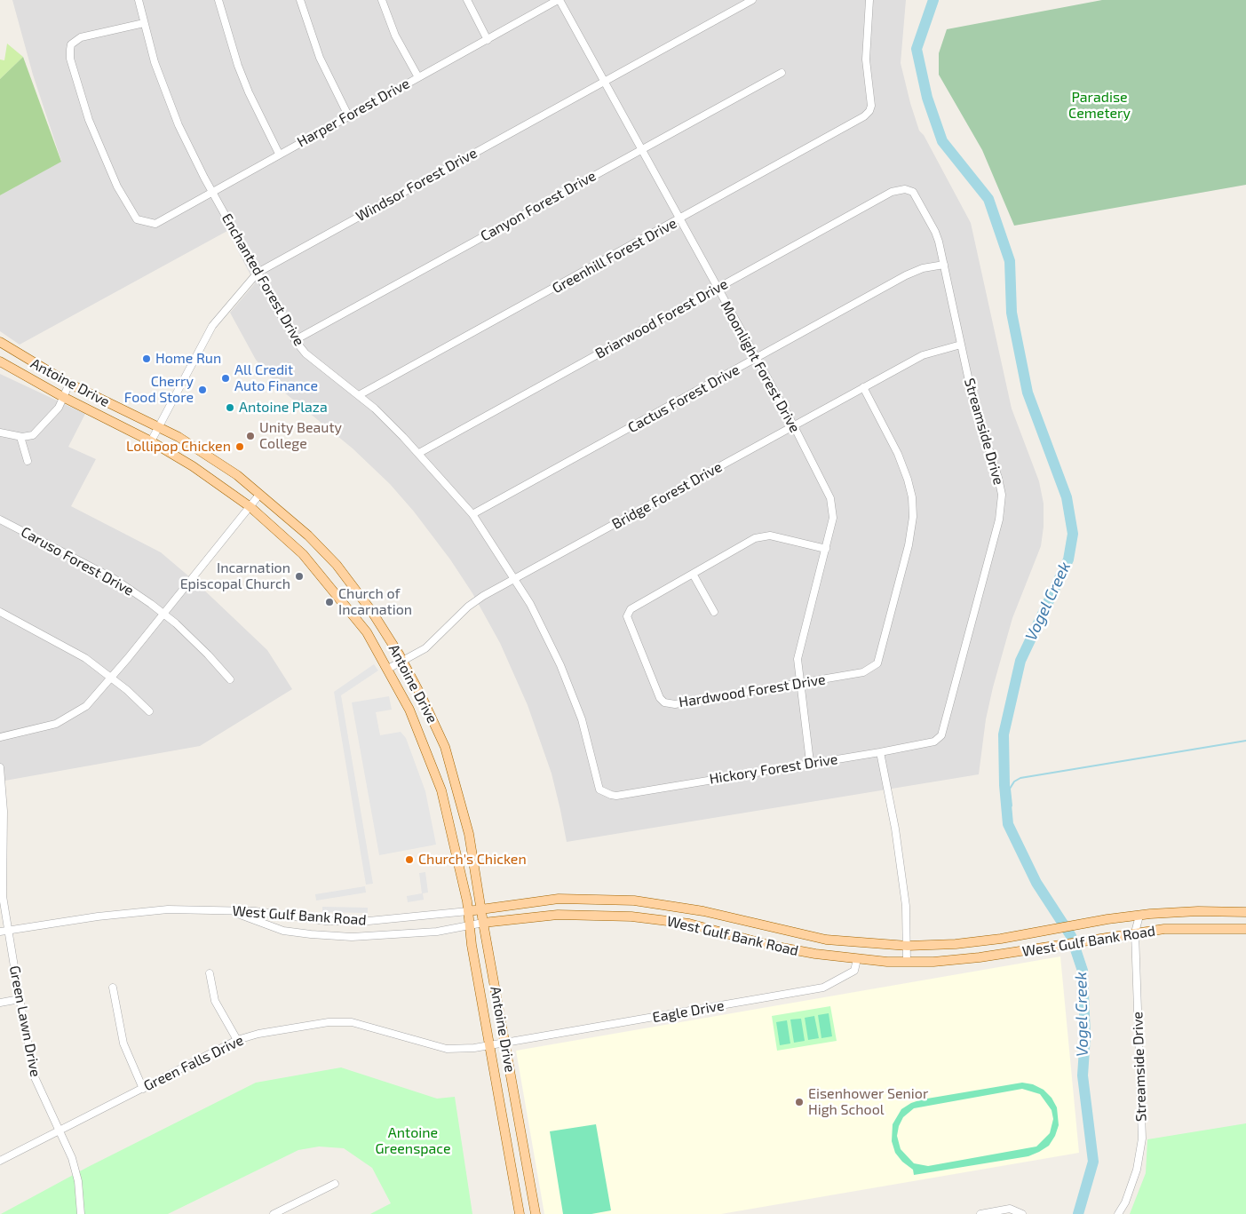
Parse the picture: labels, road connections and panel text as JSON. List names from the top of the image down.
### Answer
{
  "streets": {
    "main road": ["Antoine Drive", "West Gulf Bank Road"],
    "street": [
      "Harper Forest Drive",
      "Windsor Forest Drive",
      "Canyon Forest Drive",
      "Greenhill Forest Drive",
      "Enchanted Forest Drive",
      "Briarwood Forest Drive",
      "Moonlight Forest Drive",
      "Cactus Forest Drive",
      "Streamside Drive",
      "Bridge Forest Drive",
      "Caruso Forest Drive",
      "Hardwood Forest Drive",
      "Hickory Forest Drive",
      "Eagle Drive",
      "Green Lawn Drive",
      "Green Falls Drive"
    ]
  },
  "crossings": [
    ["Harper Forest Drive", "Enchanted Forest Drive"],
    ["Harper Forest Drive", "Moonlight Forest Drive"],
    ["Windsor Forest Drive", "Enchanted Forest Drive"],
    ["Windsor Forest Drive", "Moonlight Forest Drive"],
    ["Windsor Forest Drive", "Antoine Drive"],
    ["Canyon Forest Drive", "Enchanted Forest Drive"],
    ["Canyon Forest Drive", "Moonlight Forest Drive"],
    ["Greenhill Forest Drive", "Enchanted Forest Drive"],
    ["Greenhill Forest Drive", "Moonlight Forest Drive"],
    ["Enchanted Forest Drive", "Briarwood Forest Drive"],
    ["Enchanted Forest Drive", "Cactus Forest Drive"],
    ["Enchanted Forest Drive", "Bridge Forest Drive"],
    ["Enchanted Forest Drive", "Hickory Forest Drive"],
    ["Briarwood Forest Drive", "Moonlight Forest Drive"],
    ["Briarwood Forest Drive", "Streamside Drive"],
    ["Moonlight Forest Drive", "Cactus Forest Drive"],
    ["Moonlight Forest Drive", "Bridge Forest Drive"],
    ["Moonlight Forest Drive", "Hardwood Forest Drive"],
    ["Moonlight Forest Drive", "Hickory Forest Drive"],
    ["Antoine Drive", "Bridge Forest Drive"],
    ["Antoine Drive", "West Gulf Bank Road"],
    ["Antoine Drive", "Eagle Drive"],
    ["Antoine Drive", "Green Falls Drive"],
    ["Cactus Forest Drive", "Streamside Drive"],
    ["Streamside Drive", "Bridge Forest Drive"],
    ["Streamside Drive", "Hickory Forest Drive"],
    ["Streamside Drive", "West Gulf Bank Road"],
    ["Bridge Forest Drive", "Hardwood Forest Drive"],
    ["West Gulf Bank Road", "Eagle Drive"],
    ["West Gulf Bank Road", "Green Lawn Drive"],
    ["Eagle Drive", "Green Falls Drive"],
    ["Green Lawn Drive", "Green Falls Drive"]
  ],
  "water": ["Vogel Creek"],
  "parks": ["Paradise Cemetery", "Antoine Greenspace"],
  "places": [
    "Home Run",
    "All Credit Auto Finance",
    "Cherry Food Store",
    "Antoine Plaza",
    "Unity Beauty College",
    "Lollipop Chicken",
    "Incarnation Episcopal Church",
    "Church of Incarnation",
    "Church's Chicken",
    "Eisenhower Senior High School"
  ]
}
